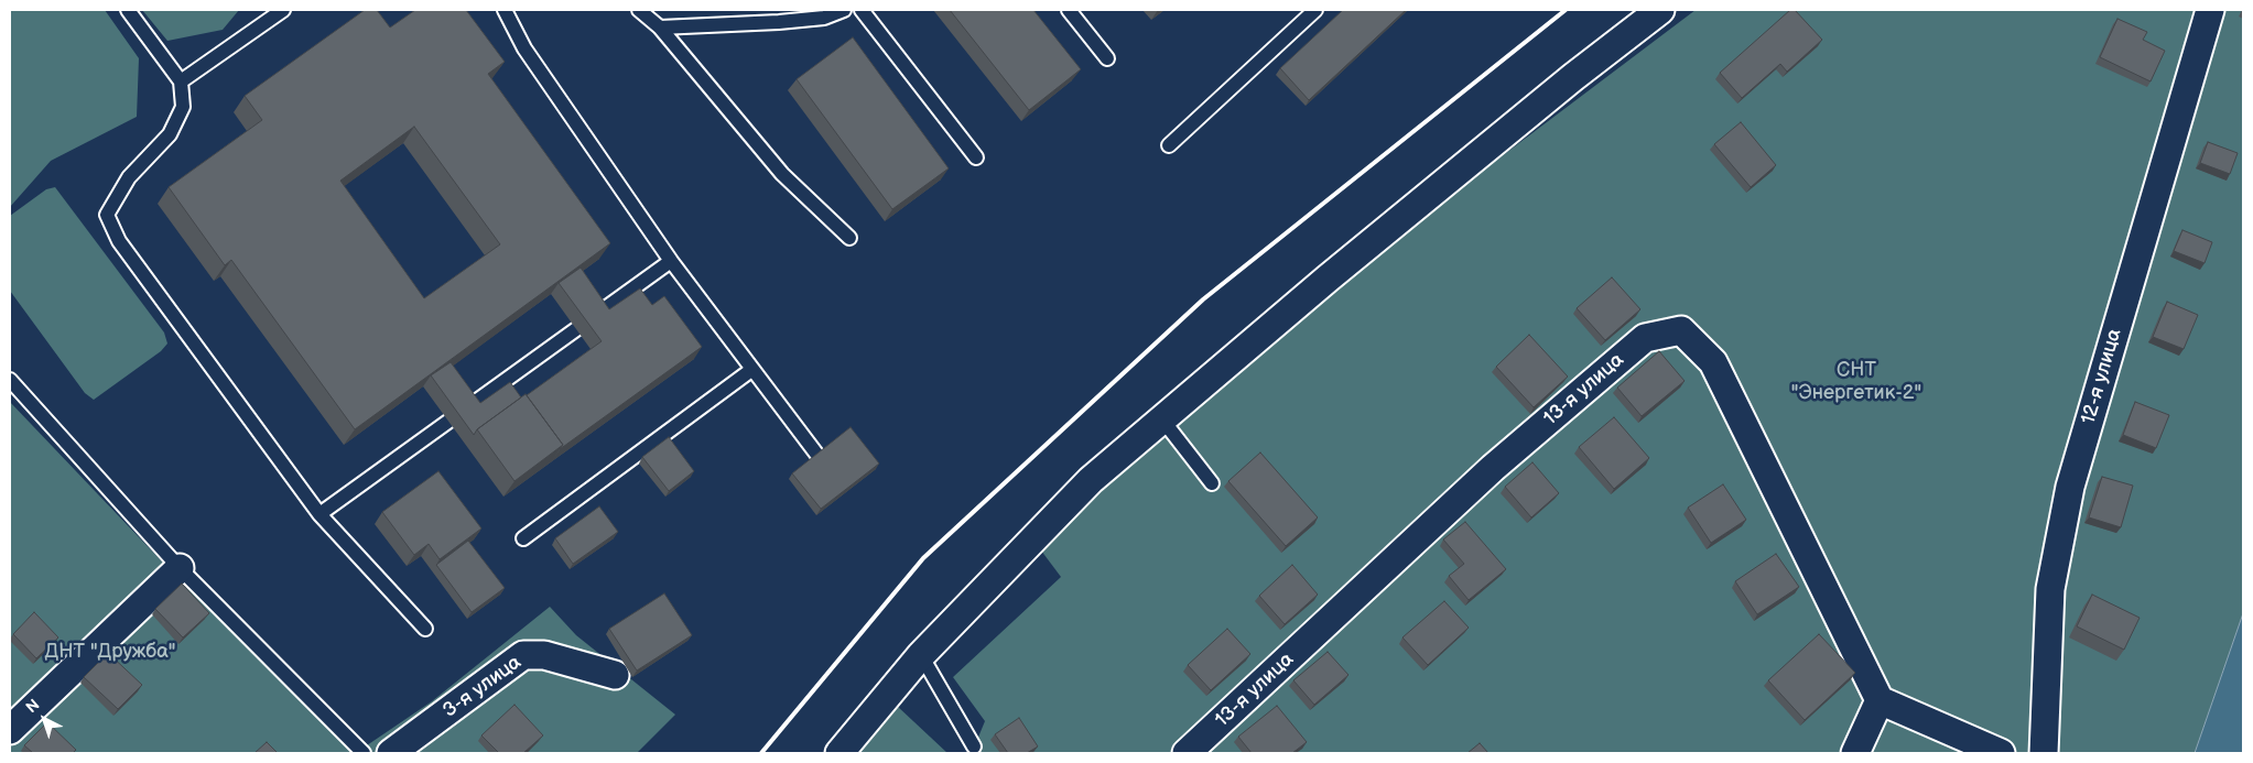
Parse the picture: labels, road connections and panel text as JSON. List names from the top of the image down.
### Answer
{
  "streets": {
    "street": ["12-я улица", "13-я улица", "3-я улица"]
  },
  "parks": ["СHТ \"Энергетик-2\"", "ДНТ \"Дружба\""],
  "north": "top left"
}
